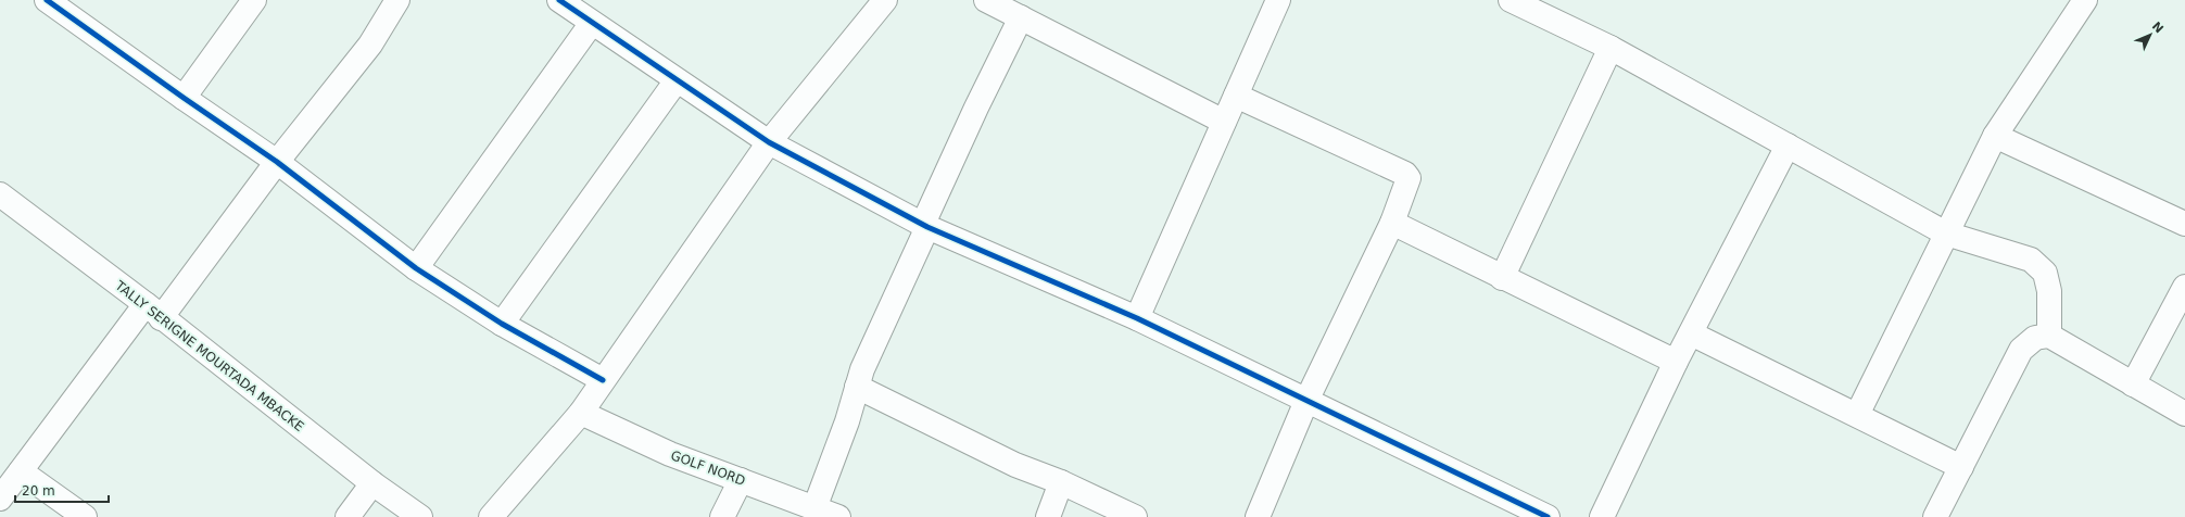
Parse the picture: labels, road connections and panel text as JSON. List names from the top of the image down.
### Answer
{
  "streets": {
    "street": ["TALLY SERIGNE MOURTADA MBACKE", "GOLF NORD"]
  },
  "scale_bar": "20 m",
  "north": "top right"
}
